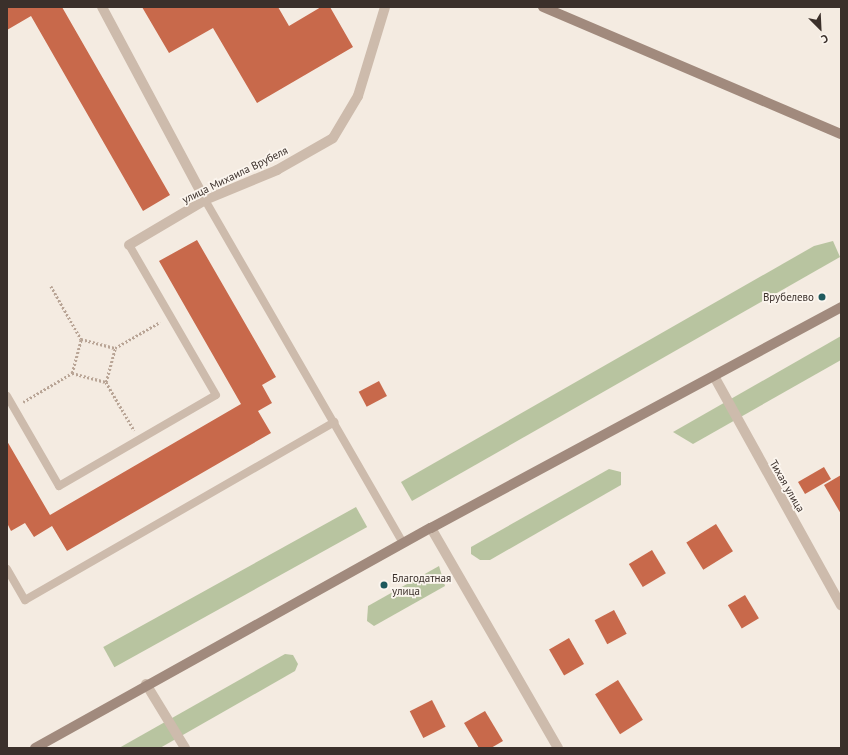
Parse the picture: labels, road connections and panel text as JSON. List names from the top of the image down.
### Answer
{
  "streets": {
    "street": ["улица Михаила Врубеля", "Тихая улица"]
  },
  "places": ["Врубелево", "Благодатная улица"],
  "north": "bottom right"
}
